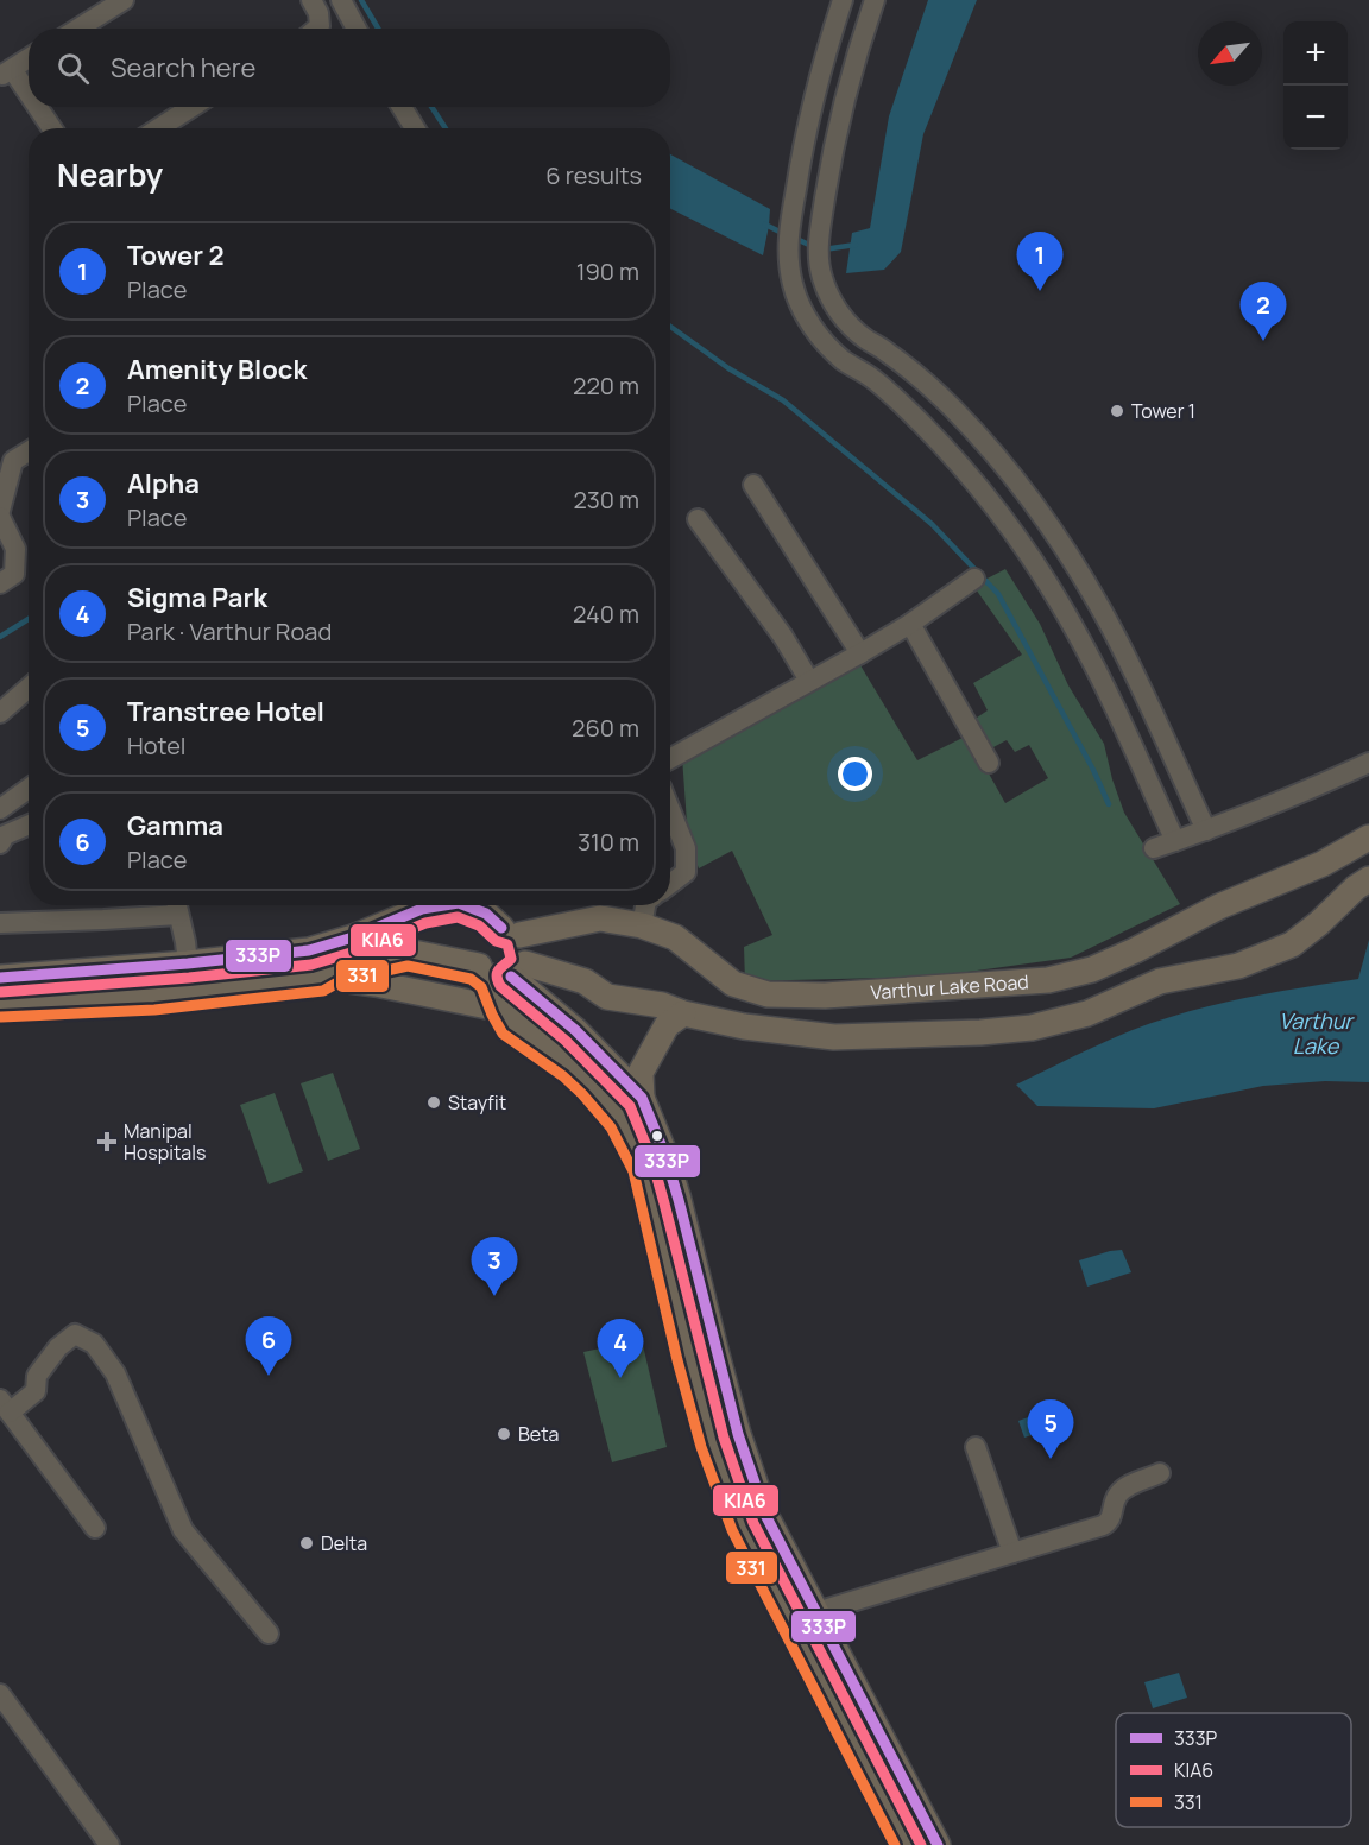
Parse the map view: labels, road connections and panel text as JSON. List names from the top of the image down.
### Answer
{
  "streets": {
    "main road": ["Varthur Lake Road"]
  },
  "water": ["Varthur Lake"],
  "places": {
    "other": [
      "Tower 1",
      "Stayfit",
      "Beta",
      "Delta"
    ],
    "health": ["Manipal Hospitals"]
  },
  "lines": ["transit line 333P", "transit line KIA6", "transit line 331"],
  "legend": ["333P", "KIA6", "331"],
  "north": "bottom left",
  "page": {
    "map_buttons": ["+", "−"],
    "search": "Search here",
    "heading": ["Nearby", "6 results"],
    "list": [
      {
        "mark": "1",
        "name": "Tower 2",
        "note": "Place",
        "value": "190 m"
      },
      {
        "mark": "2",
        "name": "Amenity Block",
        "note": "Place",
        "value": "220 m"
      },
      {
        "mark": "3",
        "name": "Alpha",
        "note": "Place",
        "value": "230 m"
      },
      {
        "mark": "4",
        "name": "Sigma Park",
        "note": "Park · Varthur Road",
        "value": "240 m"
      },
      {
        "mark": "5",
        "name": "Transtree Hotel",
        "note": "Hotel",
        "value": "260 m"
      },
      {
        "mark": "6",
        "name": "Gamma",
        "note": "Place",
        "value": "310 m"
      }
    ],
    "pins": [
      "1",
      "2",
      "3",
      "6",
      "4",
      "5"
    ]
  }
}
